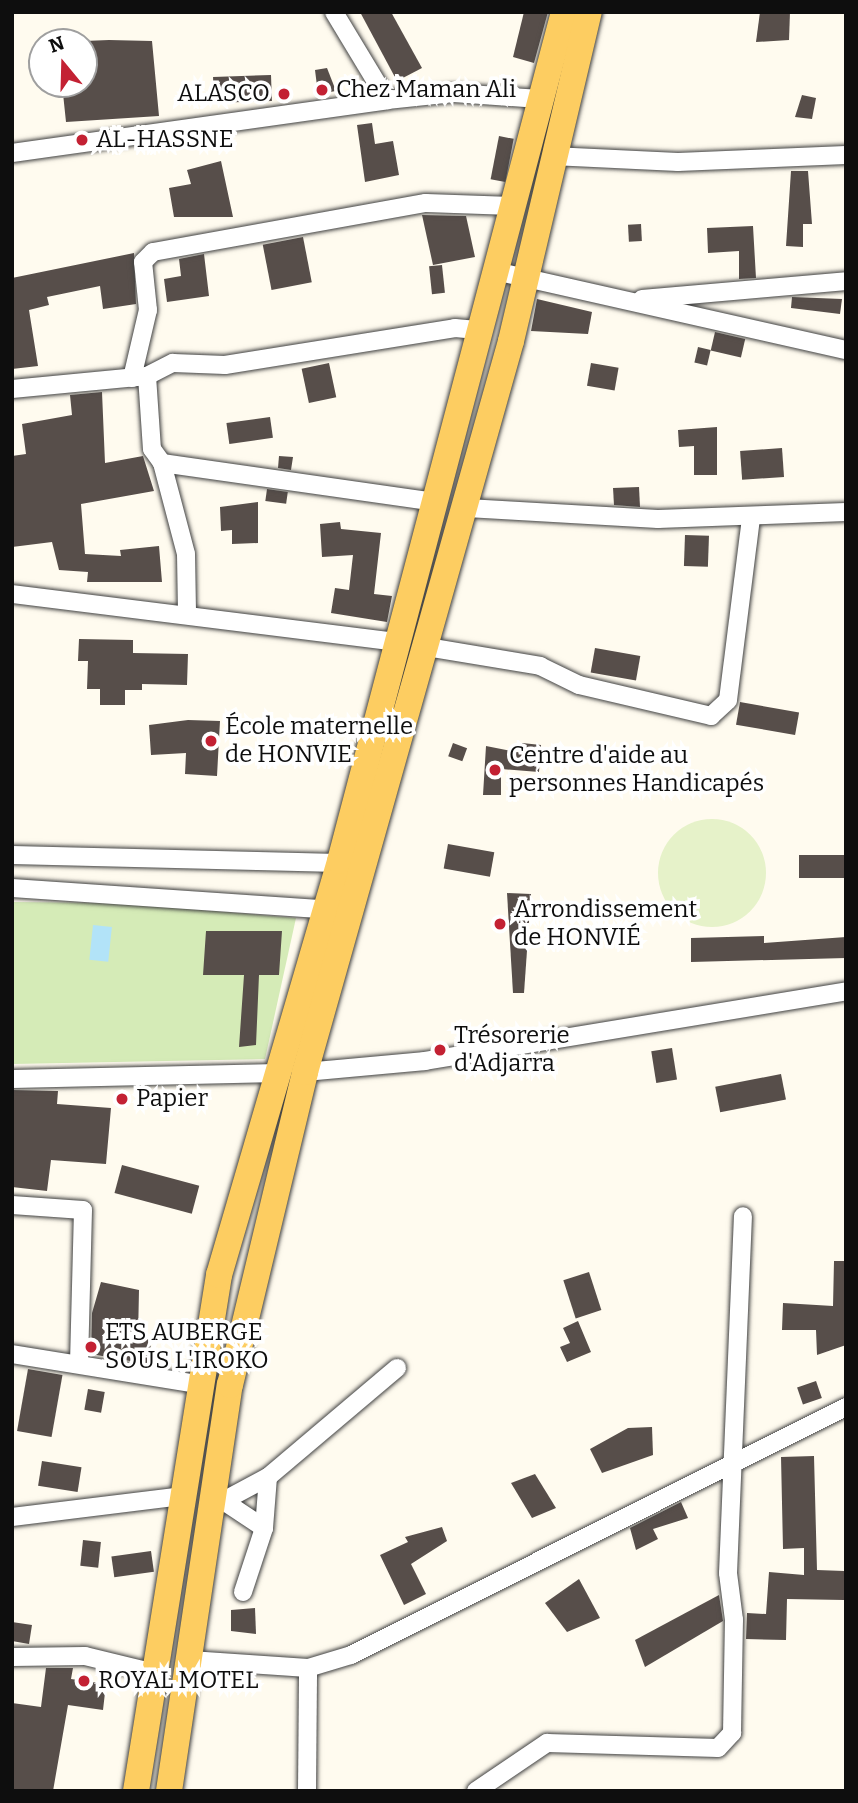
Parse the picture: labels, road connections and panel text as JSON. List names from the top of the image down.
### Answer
{
  "places": [
    "Chez Maman Ali",
    "ALASCO",
    "AL-HASSNE",
    "École maternelle de HONVIE",
    "Centre d'aide au personnes Handicapés",
    "Arrondissement de HONVIÉ",
    "Trésorerie d'Adjarra",
    "Papier",
    "ETS AUBERGE SOUS L'IROKO",
    "ROYAL MOTEL"
  ],
  "north": "top"
}
